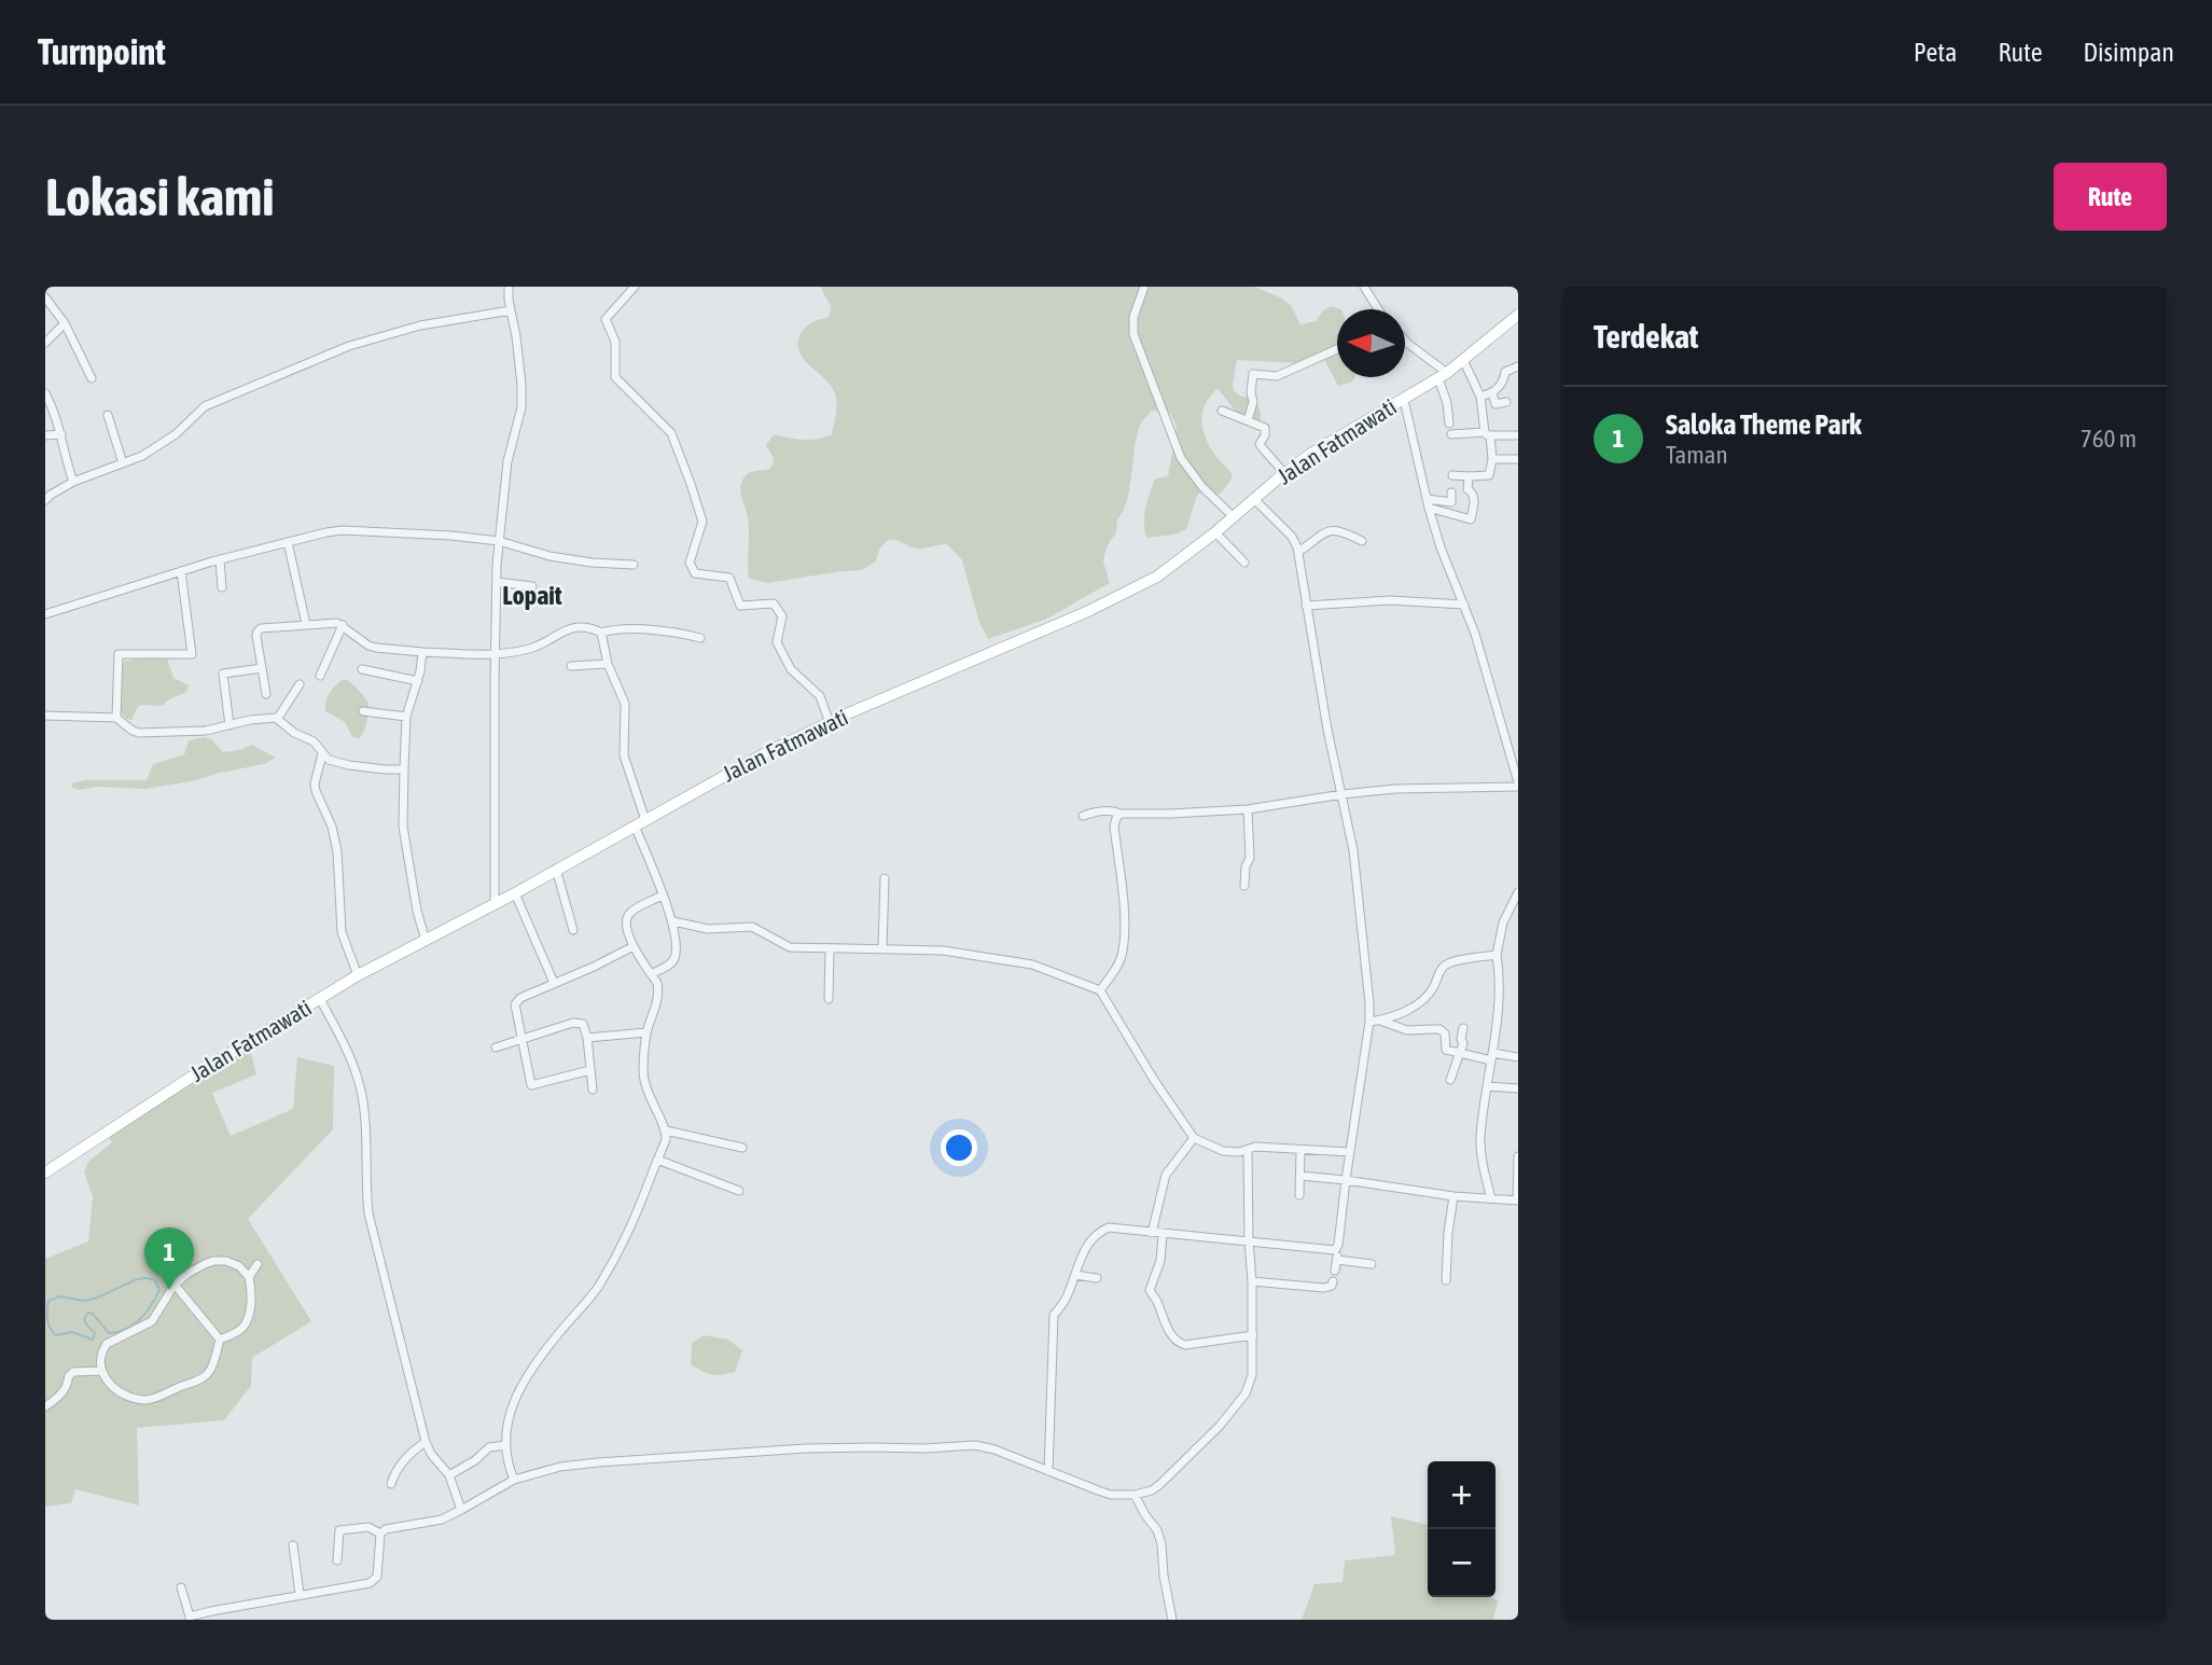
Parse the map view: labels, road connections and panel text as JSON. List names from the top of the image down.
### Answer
{
  "streets": {
    "highway": ["Jalan Fatmawati"]
  },
  "districts": ["Lopait"],
  "north": "left",
  "page": {
    "header": "Turnpoint",
    "nav": ["Peta", "Rute", "Disimpan"],
    "buttons": "Rute",
    "title": "Lokasi kami",
    "heading": "Terdekat",
    "list": [
      {
        "mark": "1",
        "name": "Saloka Theme Park",
        "note": "Taman",
        "value": "760 m"
      }
    ],
    "pins": "1",
    "map_buttons": ["+", "−"]
  }
}
